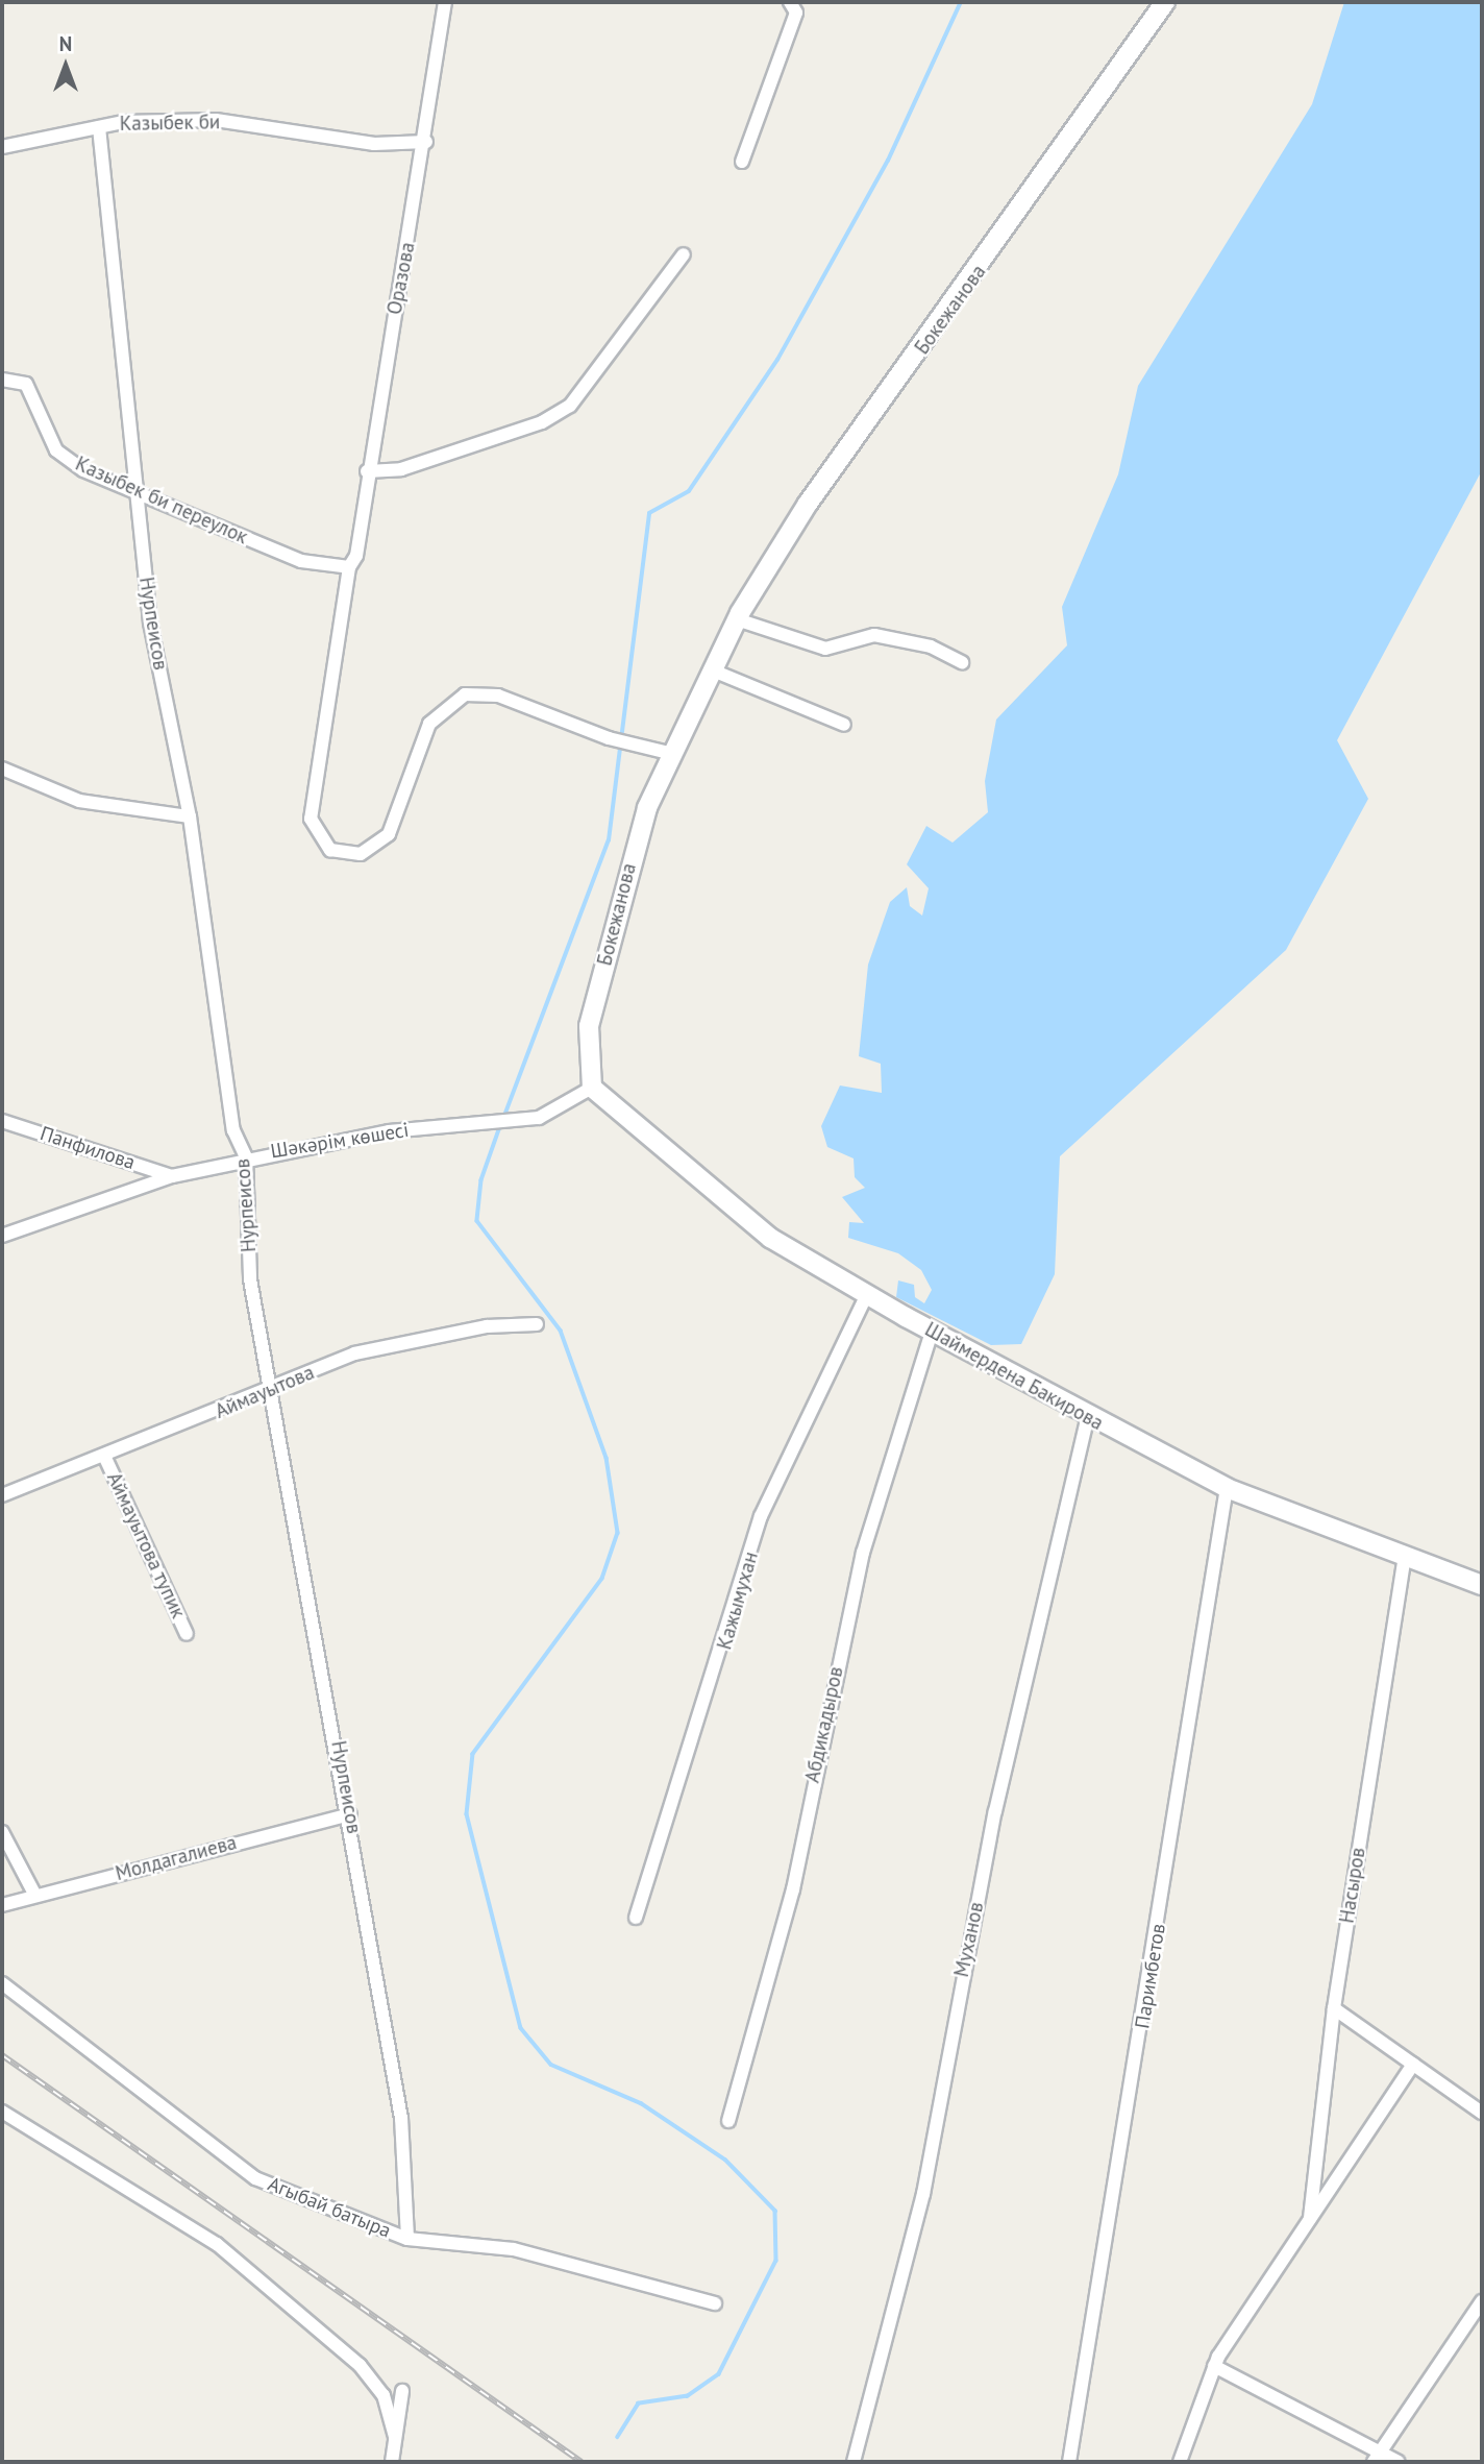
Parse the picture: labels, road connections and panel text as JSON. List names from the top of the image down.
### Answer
{
  "streets": {
    "street": [
      "Казыбек би",
      "Оразова",
      "Бокежанова",
      "Казыбек би переулок",
      "Нурпеисов",
      "Шәкәрім көшесі",
      "Панфилова",
      "Шаймердена Бакирова",
      "Аймауытова",
      "Аймауытова тупик",
      "Кажымухан",
      "Абдикадыров",
      "Молдагалиева",
      "Насыров",
      "Муханов",
      "Паримбетов",
      "Агыбай батыра"
    ]
  },
  "crossings": [
    ["Казыбек би", "Оразова"],
    ["Казыбек би", "Нурпеисов"],
    ["Оразова", "Бокежанова"],
    ["Оразова", "Казыбек би переулок"],
    ["Бокежанова", "Шәкәрім көшесі"],
    ["Бокежанова", "Шаймердена Бакирова"],
    ["Казыбек би переулок", "Нурпеисов"],
    ["Нурпеисов", "Шәкәрім көшесі"],
    ["Нурпеисов", "Аймауытова"],
    ["Нурпеисов", "Молдагалиева"],
    ["Нурпеисов", "Агыбай батыра"],
    ["Шәкәрім көшесі", "Панфилова"],
    ["Шәкәрім көшесі", "Шаймердена Бакирова"],
    ["Шаймердена Бакирова", "Кажымухан"],
    ["Шаймердена Бакирова", "Абдикадыров"],
    ["Шаймердена Бакирова", "Насыров"],
    ["Шаймердена Бакирова", "Муханов"],
    ["Шаймердена Бакирова", "Паримбетов"],
    ["Аймауытова", "Аймауытова тупик"]
  ],
  "north": "top"
}
